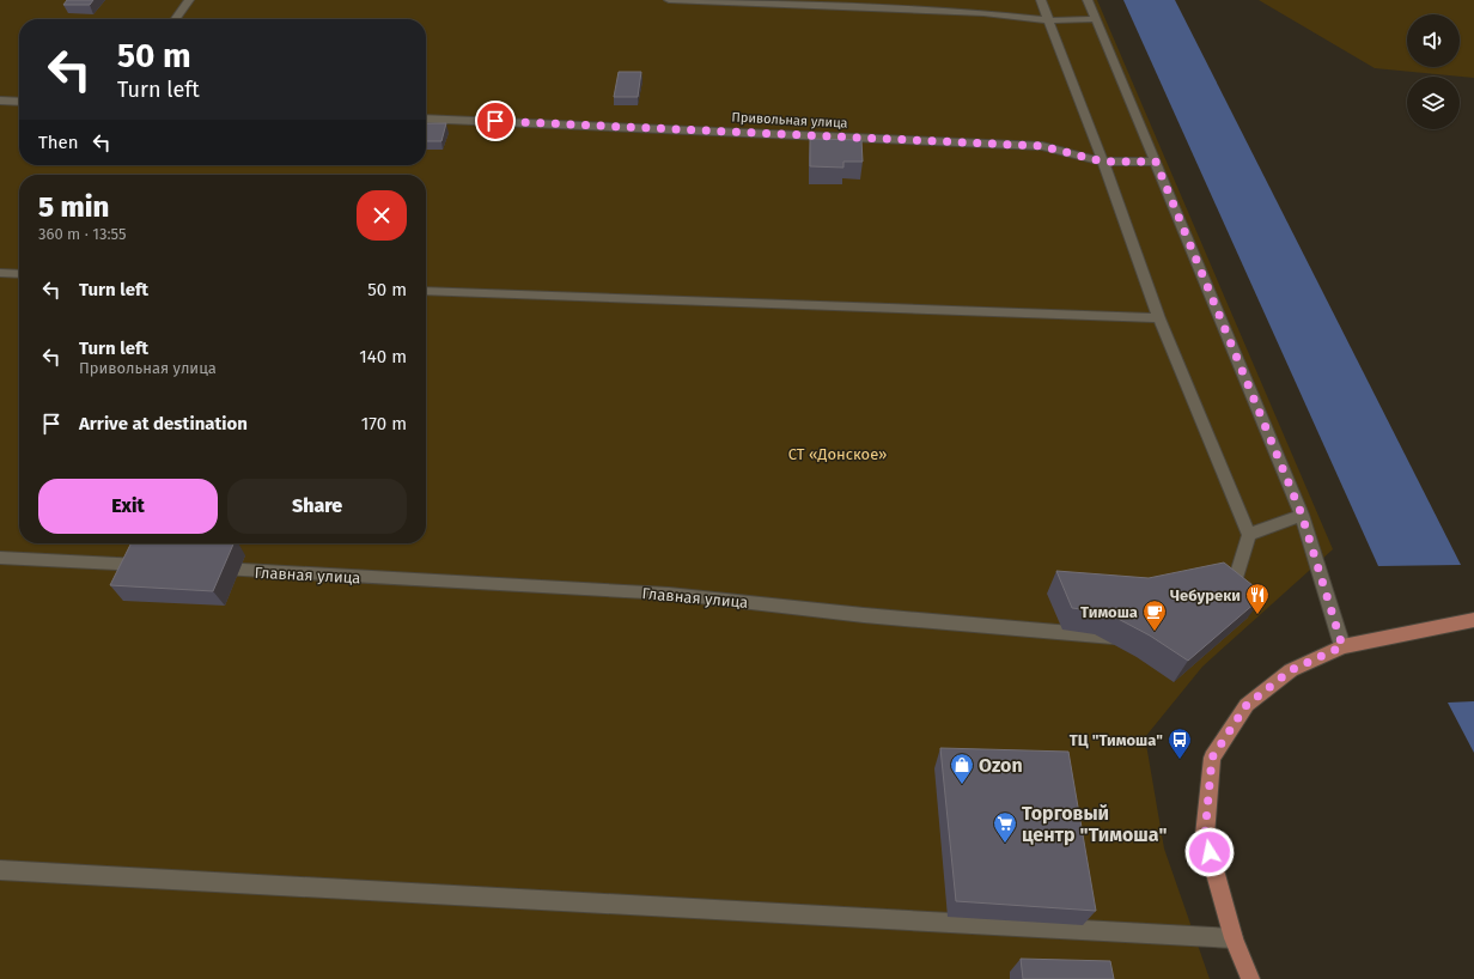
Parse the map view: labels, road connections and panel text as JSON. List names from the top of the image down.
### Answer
{
  "streets": {
    "street": ["Привольная улица", "Главная улица"]
  },
  "parks": ["СТ «Донское»"],
  "places": {
    "restaurant": ["Чебуреки"],
    "cafe": ["Тимоша"],
    "bus stop": ["ТЦ \"Тимоша\""],
    "shop": ["Ozon"],
    "supermarket": ["Торговый центр \"Тимоша\""]
  },
  "page": {
    "turn": ["50 m", "Turn left"],
    "then": "Then",
    "heading": ["5 min", "360 m · 13:55"],
    "list": [
      {
        "name": "Turn left",
        "value": "50 m"
      },
      {
        "name": "Turn left",
        "note": "Привольная улица",
        "value": "140 m"
      },
      {
        "name": "Arrive at destination",
        "value": "170 m"
      }
    ],
    "buttons": ["Exit", "Share"]
  }
}
